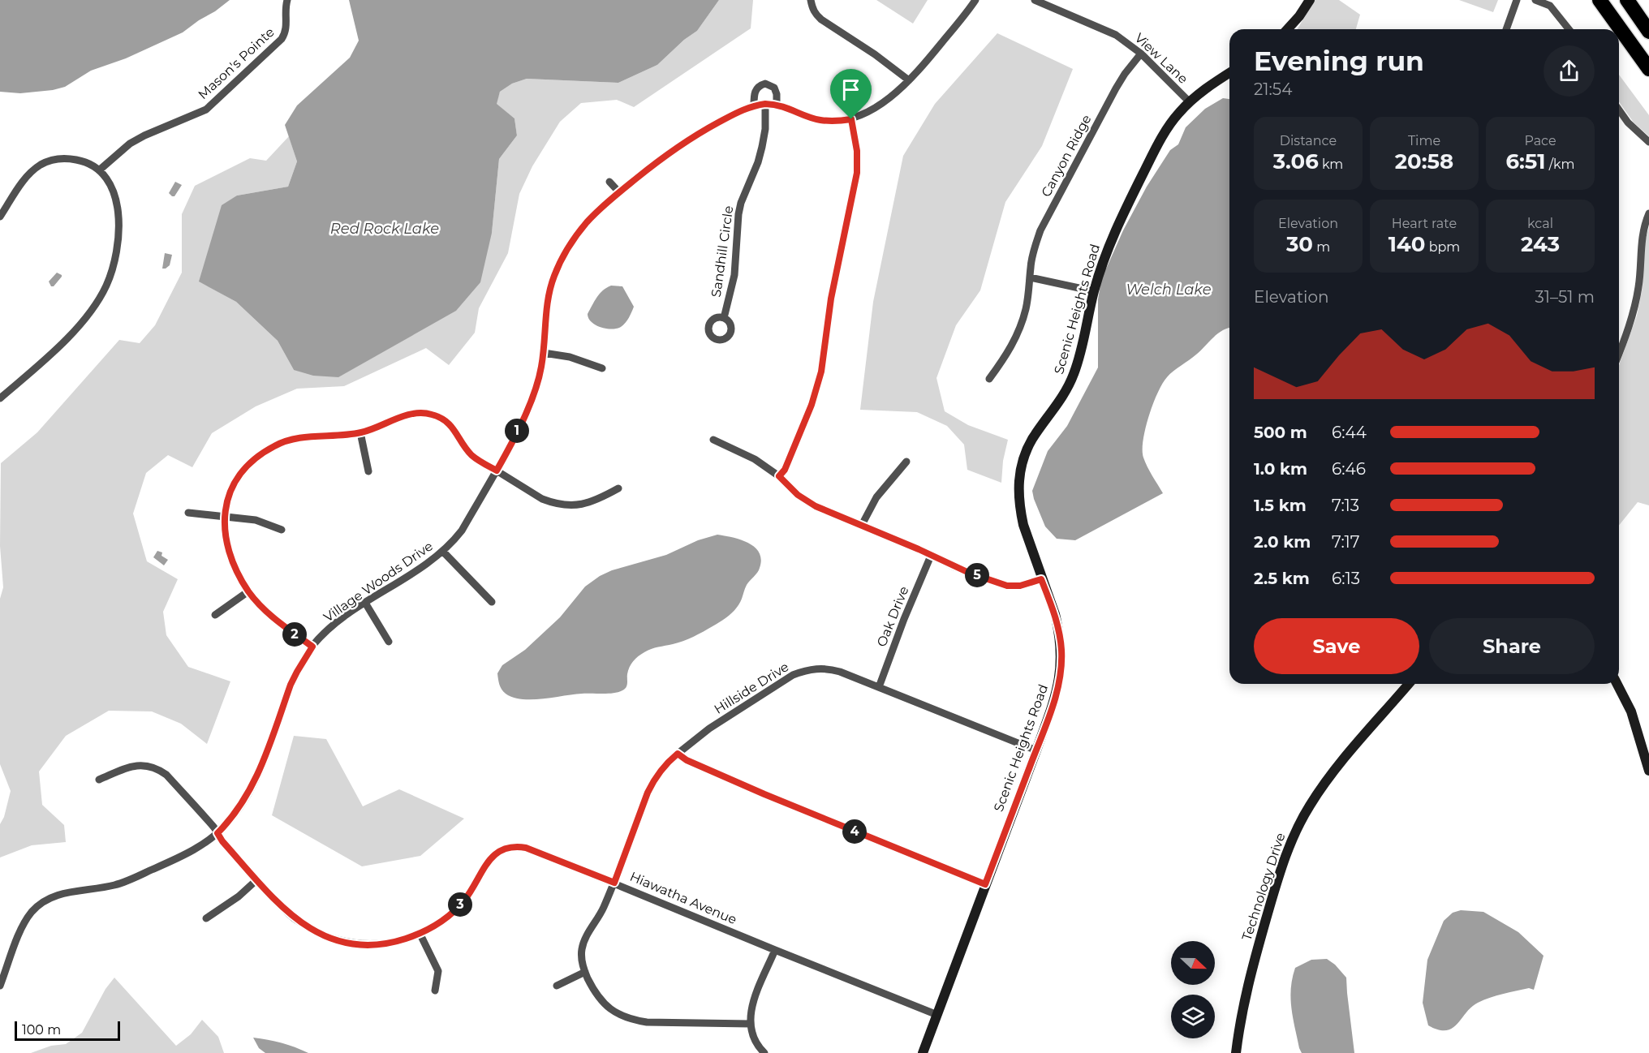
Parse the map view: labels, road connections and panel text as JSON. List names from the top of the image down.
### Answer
{
  "streets": {
    "street": [
      "View Lane",
      "Mason's Pointe",
      "Canyon Ridge",
      "Sandhill Circle",
      "Scenic Heights Road",
      "Village Woods Drive",
      "Oak Drive",
      "Hillside Drive",
      "Technology Drive",
      "Hiawatha Avenue"
    ]
  },
  "crossings": [
    ["View Lane", "Canyon Ridge"],
    ["View Lane", "Scenic Heights Road"],
    ["Sandhill Circle", "Village Woods Drive"],
    ["Scenic Heights Road", "Hillside Drive"],
    ["Scenic Heights Road", "Hiawatha Avenue"],
    ["Village Woods Drive", "Hiawatha Avenue"],
    ["Oak Drive", "Hillside Drive"],
    ["Hillside Drive", "Hiawatha Avenue"]
  ],
  "water": ["Red Rock Lake", "Welch Lake"],
  "scale_bar": "100 m",
  "north": "right",
  "page": {
    "heading": ["Evening run", "21:54"],
    "stats": [
      ["Distance", "3.06 km"],
      ["Time", "20:58"],
      ["Pace", "6:51 /km"],
      ["Elevation", "30 m"],
      ["Heart rate", "140 bpm"],
      ["kcal", "243"]
    ],
    "chart": ["Elevation", "31–51 m"],
    "list": [
      {
        "name": "500 m",
        "note": "6:44"
      },
      {
        "name": "1.0 km",
        "note": "6:46"
      },
      {
        "name": "1.5 km",
        "note": "7:13"
      },
      {
        "name": "2.0 km",
        "note": "7:17"
      },
      {
        "name": "2.5 km",
        "note": "6:13"
      }
    ],
    "pins": [
      "1",
      "5",
      "2",
      "4",
      "3"
    ],
    "buttons": ["Save", "Share"],
    "scale": "100 m"
  }
}
